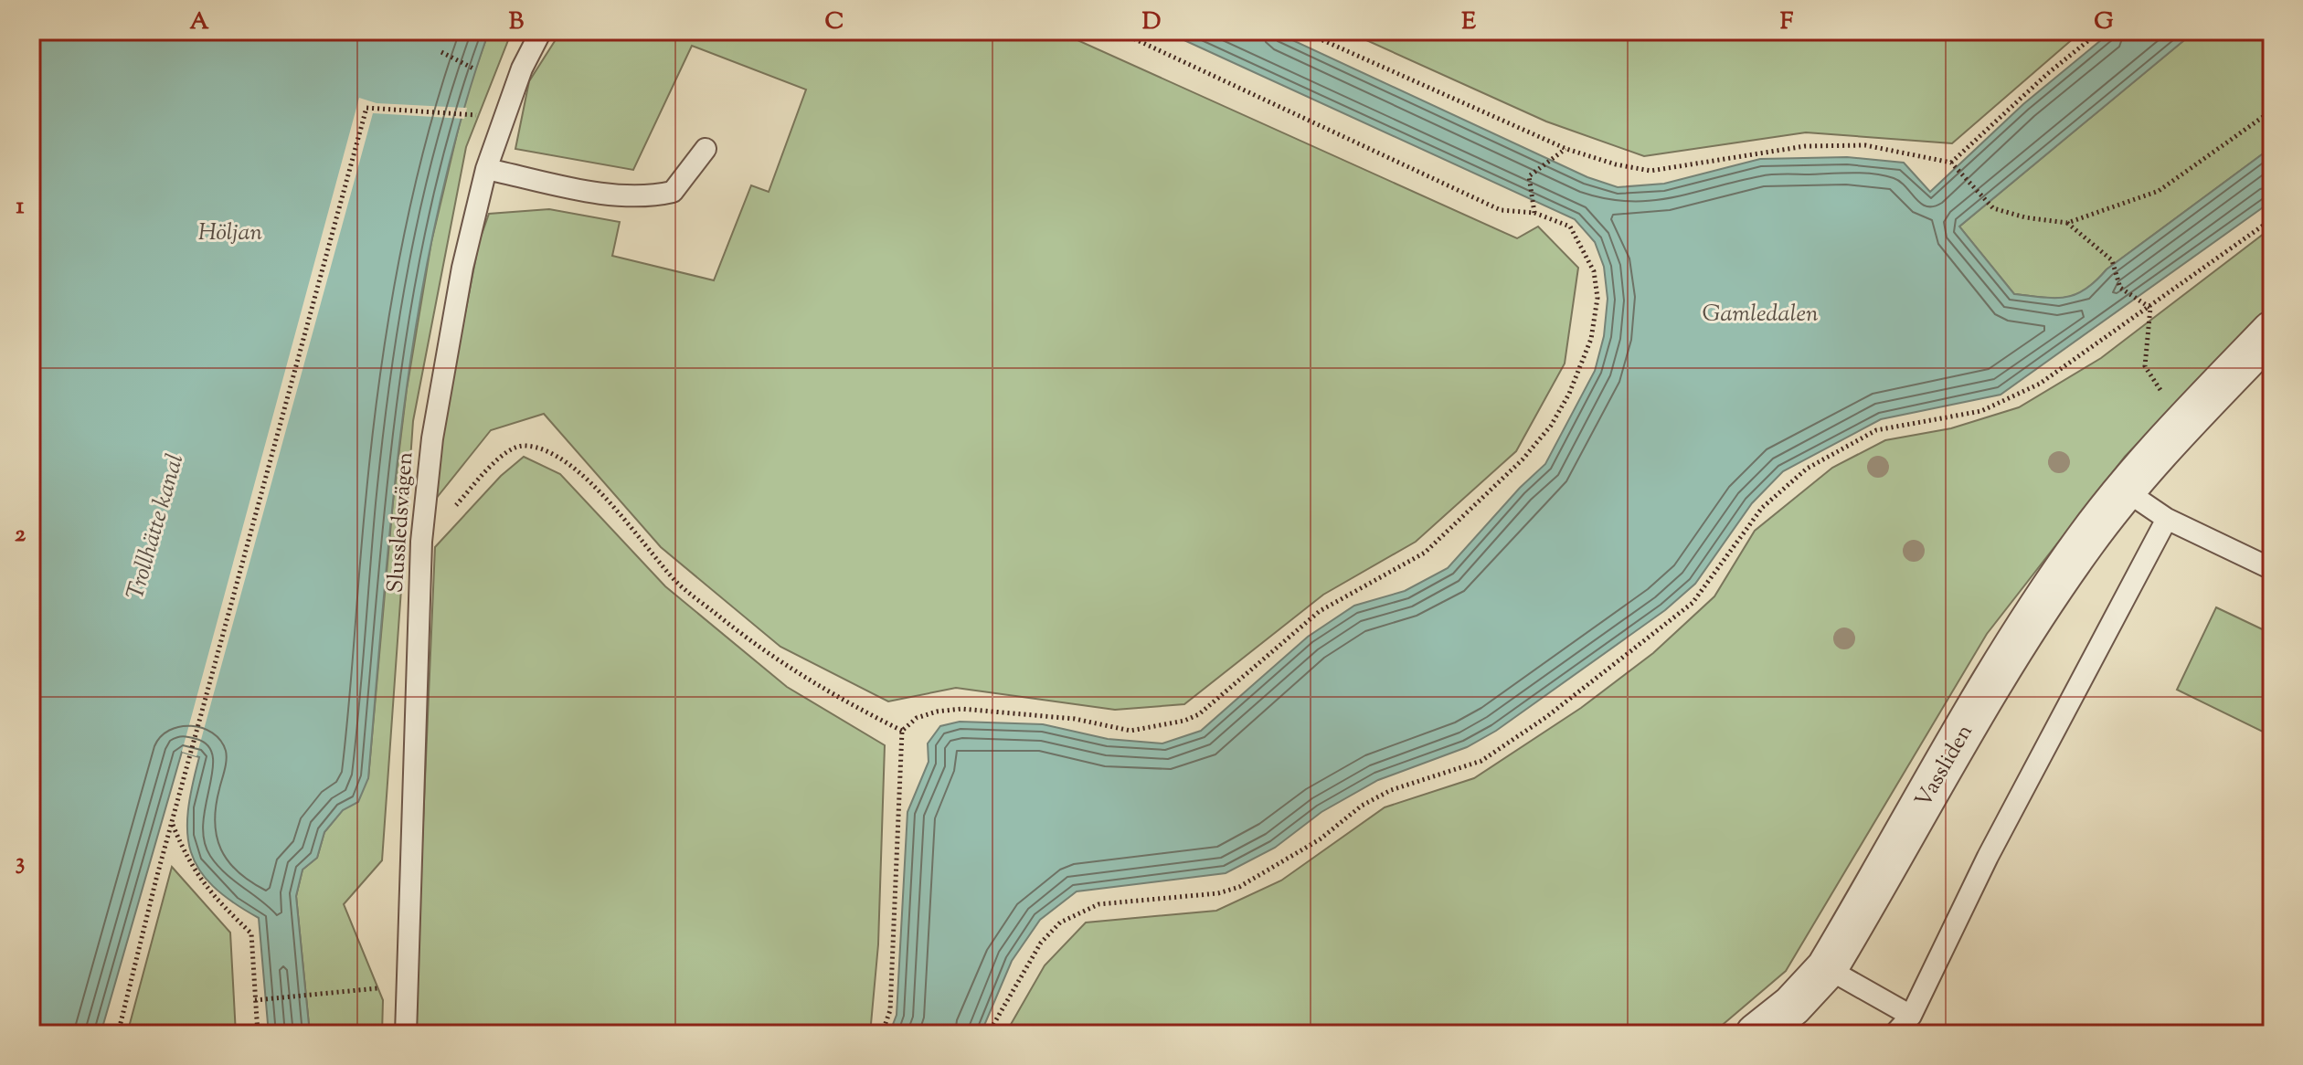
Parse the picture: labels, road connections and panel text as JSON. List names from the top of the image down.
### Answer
{
  "streets": {
    "street": ["Vassliden"],
    "lane": ["Slussledsvägen"]
  },
  "water": ["Höljan", "Gamledalen", "Trollhätte kanal"],
  "grid": {
    "columns": [
      "A",
      "B",
      "C",
      "D",
      "E",
      "F",
      "G"
    ],
    "rows": ["1", "2", "3"]
  }
}
